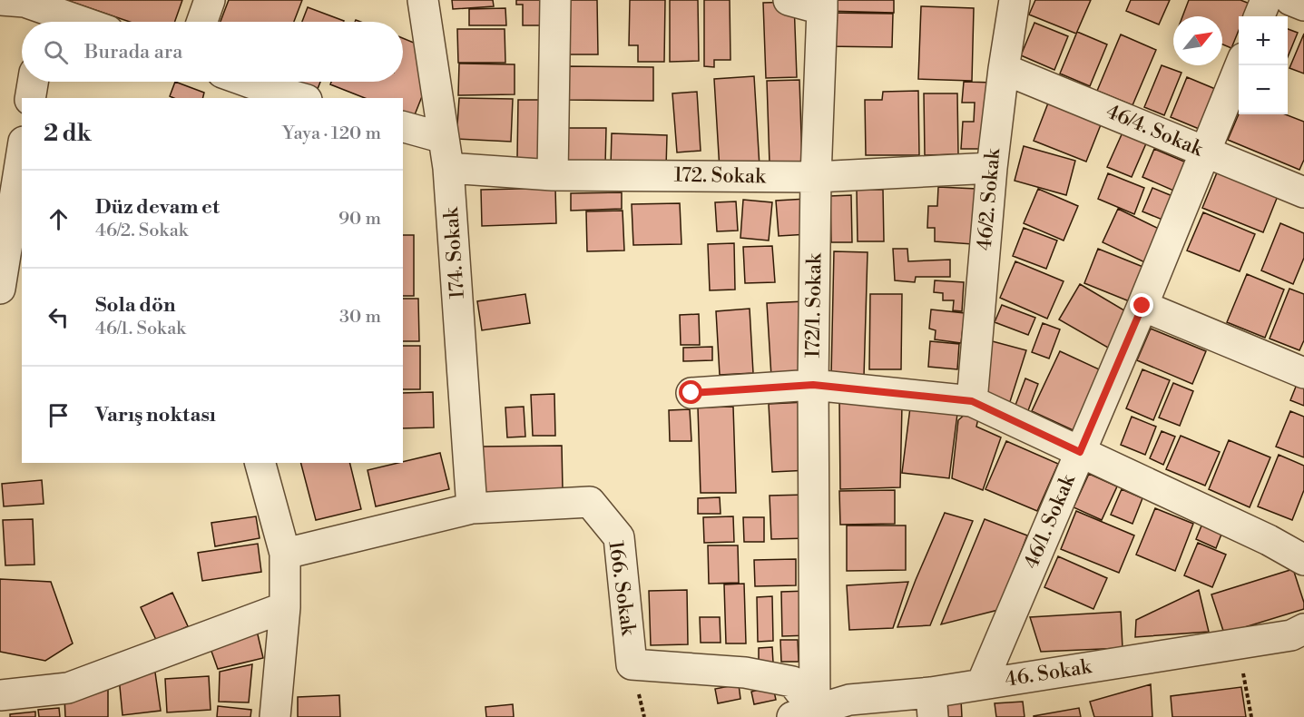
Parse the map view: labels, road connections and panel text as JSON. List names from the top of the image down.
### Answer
{
  "streets": {
    "street": [
      "46/4. Sokak",
      "172. Sokak",
      "46/2. Sokak",
      "174. Sokak",
      "172/1. Sokak",
      "46/1. Sokak",
      "166. Sokak",
      "46. Sokak"
    ]
  },
  "crossings": [
    ["46/4. Sokak", "46/2. Sokak"],
    ["46/4. Sokak", "46/1. Sokak"],
    ["172. Sokak", "46/2. Sokak"],
    ["172. Sokak", "174. Sokak"],
    ["172. Sokak", "172/1. Sokak"],
    ["174. Sokak", "166. Sokak"],
    ["172/1. Sokak", "166. Sokak"],
    ["172/1. Sokak", "46. Sokak"],
    ["46/1. Sokak", "46. Sokak"],
    ["166. Sokak", "46. Sokak"]
  ],
  "north": "top right",
  "page": {
    "map_buttons": ["+", "−"],
    "search": "Burada ara",
    "heading": ["2 dk", "Yaya · 120 m"],
    "list": [
      ["Düz devam et", "46/2. Sokak", "90 m"],
      ["Sola dön", "46/1. Sokak", "30 m"],
      "Varış noktası"
    ]
  }
}
